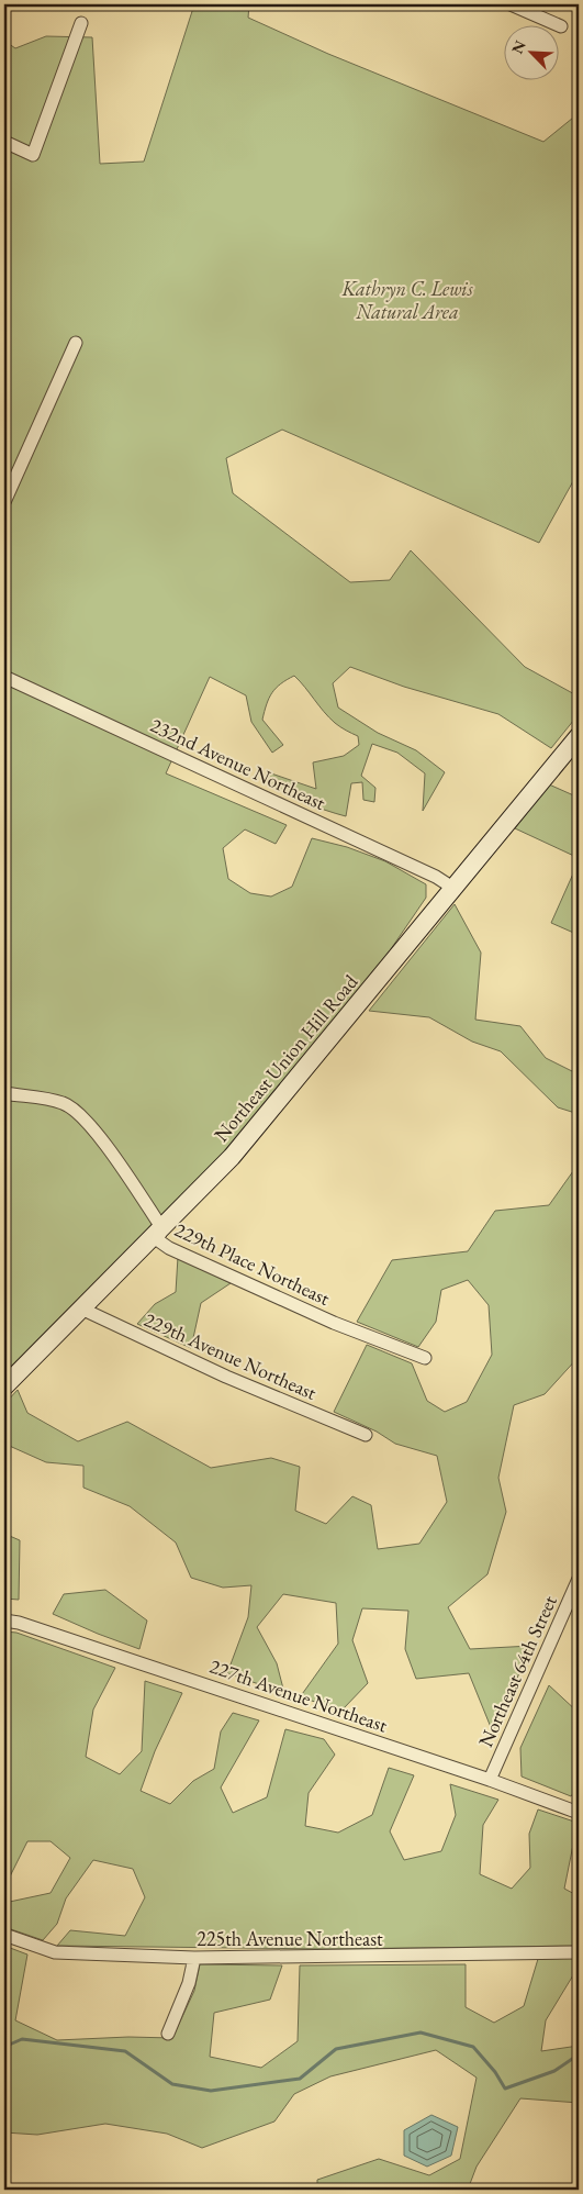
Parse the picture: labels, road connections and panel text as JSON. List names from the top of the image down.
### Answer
{
  "streets": {
    "street": [
      "232nd Avenue Northeast",
      "Northeast Union Hill Road",
      "229th Place Northeast",
      "229th Avenue Northeast",
      "Northeast 64th Street",
      "227th Avenue Northeast",
      "225th Avenue Northeast"
    ]
  },
  "crossings": [
    ["232nd Avenue Northeast", "Northeast Union Hill Road"],
    ["Northeast Union Hill Road", "229th Place Northeast"],
    ["Northeast Union Hill Road", "229th Avenue Northeast"],
    ["Northeast 64th Street", "227th Avenue Northeast"]
  ],
  "parks": ["Kathryn C. Lewis Natural Area"],
  "north": "top left"
}
